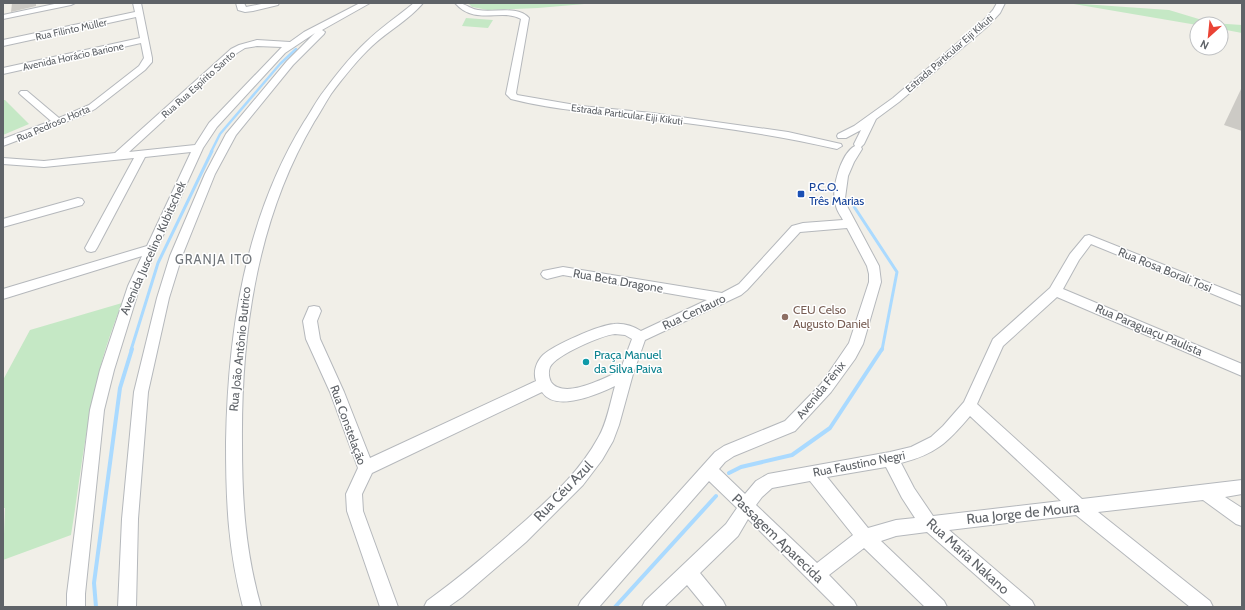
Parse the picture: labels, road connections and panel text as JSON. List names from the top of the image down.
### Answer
{
  "streets": {
    "street": [
      "Rua Filinto Müller",
      "Estrada Particular Eiji Kikuti",
      "Avenida Horácio Barione",
      "Rua Rua Espírito Santo",
      "Rua Pedroso Horta",
      "Avenida Juscelino Kubitschek",
      "Rua Rosa Borali Tosi",
      "Rua Beta Dragone",
      "Rua Centauro",
      "Rua Paraguaçu Paulista",
      "Rua João Antônio Butrico",
      "Avenida Fênix",
      "Rua Constelação",
      "Rua Faustino Negri",
      "Rua Céu Azul",
      "Rua Jorge de Moura",
      "Passagem Aparecida",
      "Rua Maria Nakano"
    ]
  },
  "crossings": [
    ["Rua Filinto Müller", "Rua Pedroso Horta"],
    ["Estrada Particular Eiji Kikuti", "Avenida Fênix"],
    ["Avenida Horácio Barione", "Rua Pedroso Horta"],
    ["Rua Rua Espírito Santo", "Avenida Juscelino Kubitschek"],
    ["Rua Rosa Borali Tosi", "Rua Faustino Negri"],
    ["Rua Beta Dragone", "Rua Centauro"],
    ["Rua Centauro", "Avenida Fênix"],
    ["Rua Centauro", "Rua Céu Azul"],
    ["Rua Paraguaçu Paulista", "Rua Faustino Negri"],
    ["Avenida Fênix", "Passagem Aparecida"],
    ["Rua Faustino Negri", "Passagem Aparecida"],
    ["Rua Faustino Negri", "Rua Maria Nakano"],
    ["Rua Jorge de Moura", "Passagem Aparecida"],
    ["Rua Jorge de Moura", "Rua Maria Nakano"]
  ],
  "districts": ["GRANJA ITO"],
  "places": {
    "transit": ["P.C.O. Três Marias"],
    "other": ["CEU Celso Augusto Daniel", "Praça Manuel da Silva Paiva"]
  },
  "north": "bottom left"
}
